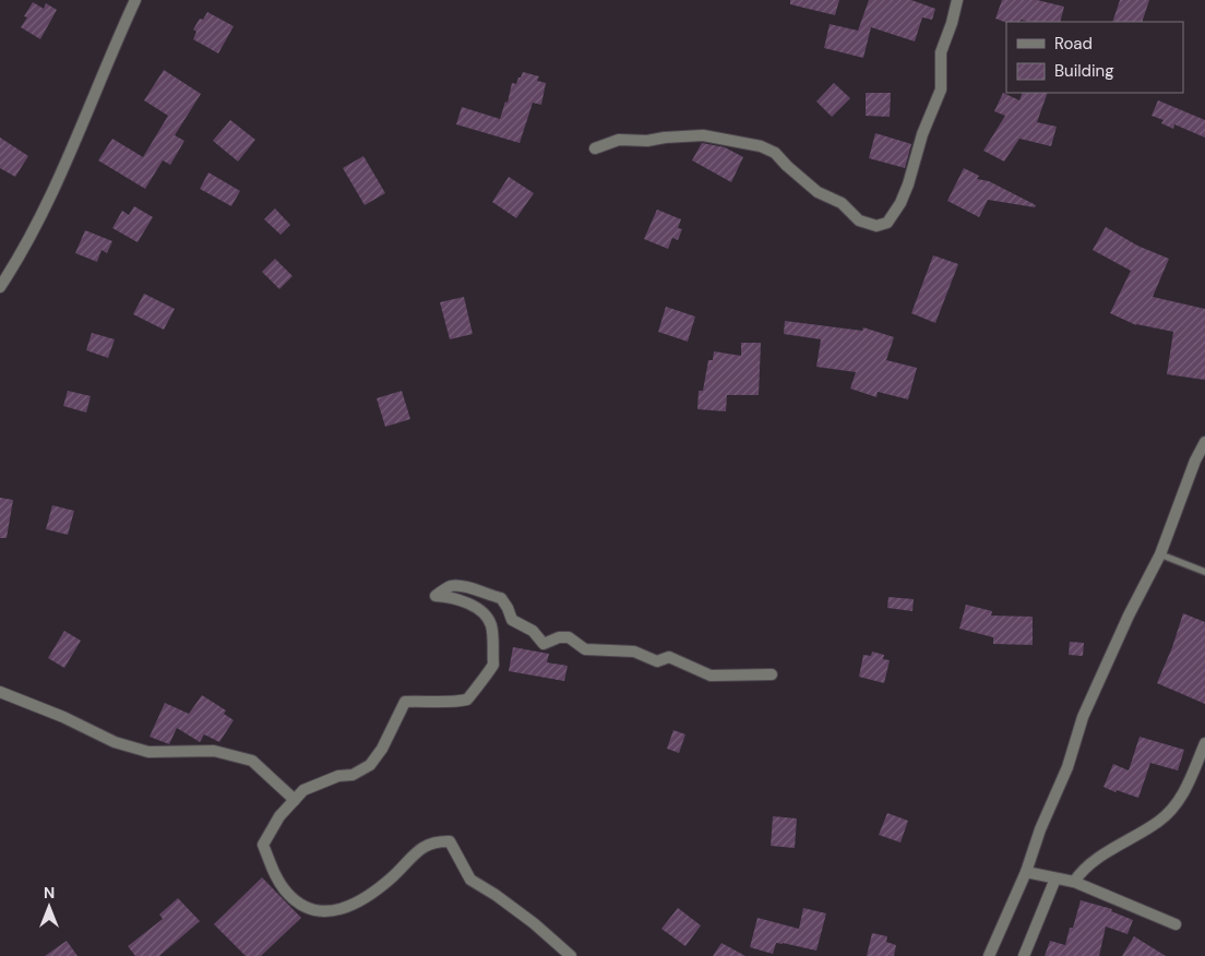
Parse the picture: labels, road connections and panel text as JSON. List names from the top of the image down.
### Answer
{
  "legend": ["Road", "Building"],
  "north": "top"
}
